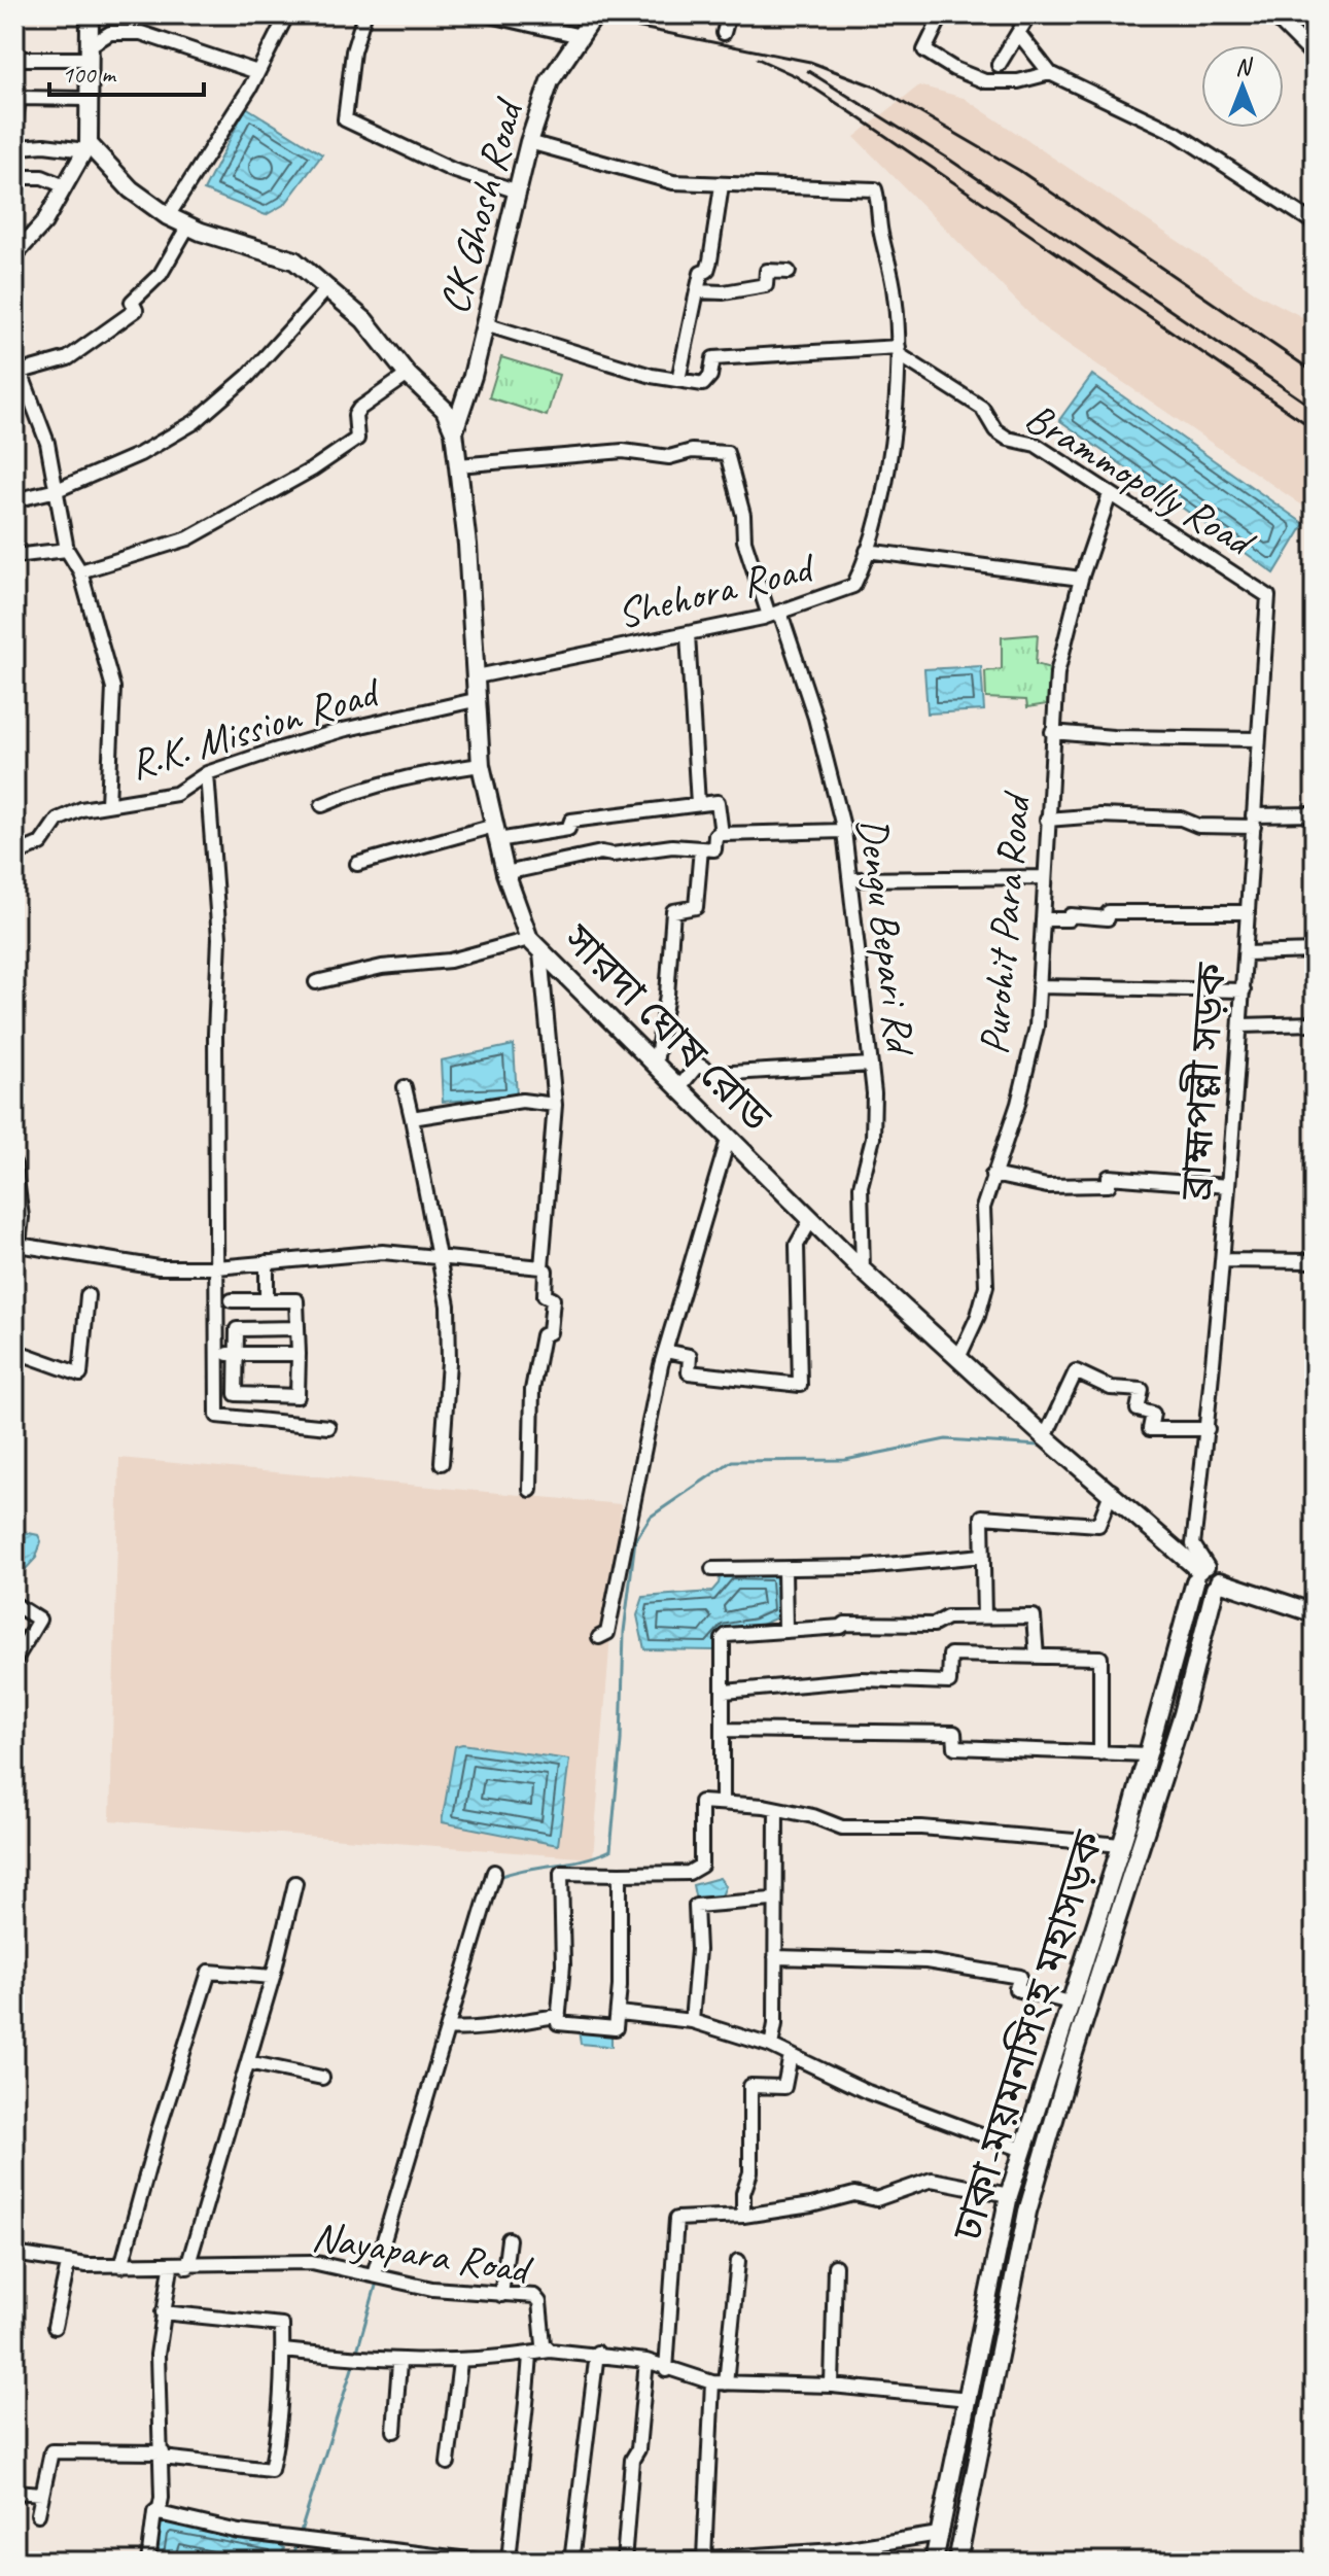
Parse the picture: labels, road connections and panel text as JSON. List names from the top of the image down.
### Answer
{
  "streets": {
    "main road": ["CK Ghosh Road", "সারদা ঘোষ রোড", "ঢাকা-ময়মনসিংহ মহাসড়ক"],
    "street": [
      "Brammopolly Road",
      "Shehora Road",
      "R.K. Mission Road",
      "Purohit Para Road",
      "Dengu Bepari Rd",
      "ব্রাহ্মপল্লী সড়ক",
      "Nayapara Road"
    ]
  },
  "crossings": [
    ["CK Ghosh Road", "Shehora Road"],
    ["CK Ghosh Road", "সারদা ঘোষ রোড"],
    ["Brammopolly Road", "Shehora Road"],
    ["Brammopolly Road", "Purohit Para Road"],
    ["Brammopolly Road", "ব্রাহ্মপল্লী সড়ক"],
    ["Shehora Road", "Dengu Bepari Rd"],
    ["Shehora Road", "সারদা ঘোষ রোড"],
    ["R.K. Mission Road", "সারদা ঘোষ রোড"],
    ["Purohit Para Road", "সারদা ঘোষ রোড"],
    ["Dengu Bepari Rd", "সারদা ঘোষ রোড"],
    ["সারদা ঘোষ রোড", "ব্রাহ্মপল্লী সড়ক"],
    ["সারদা ঘোষ রোড", "ঢাকা-ময়মনসিংহ মহাসড়ক"],
    ["ব্রাহ্মপল্লী সড়ক", "ঢাকা-ময়মনসিংহ মহাসড়ক"]
  ],
  "scale_bar": "100 m",
  "north": "top"
}
